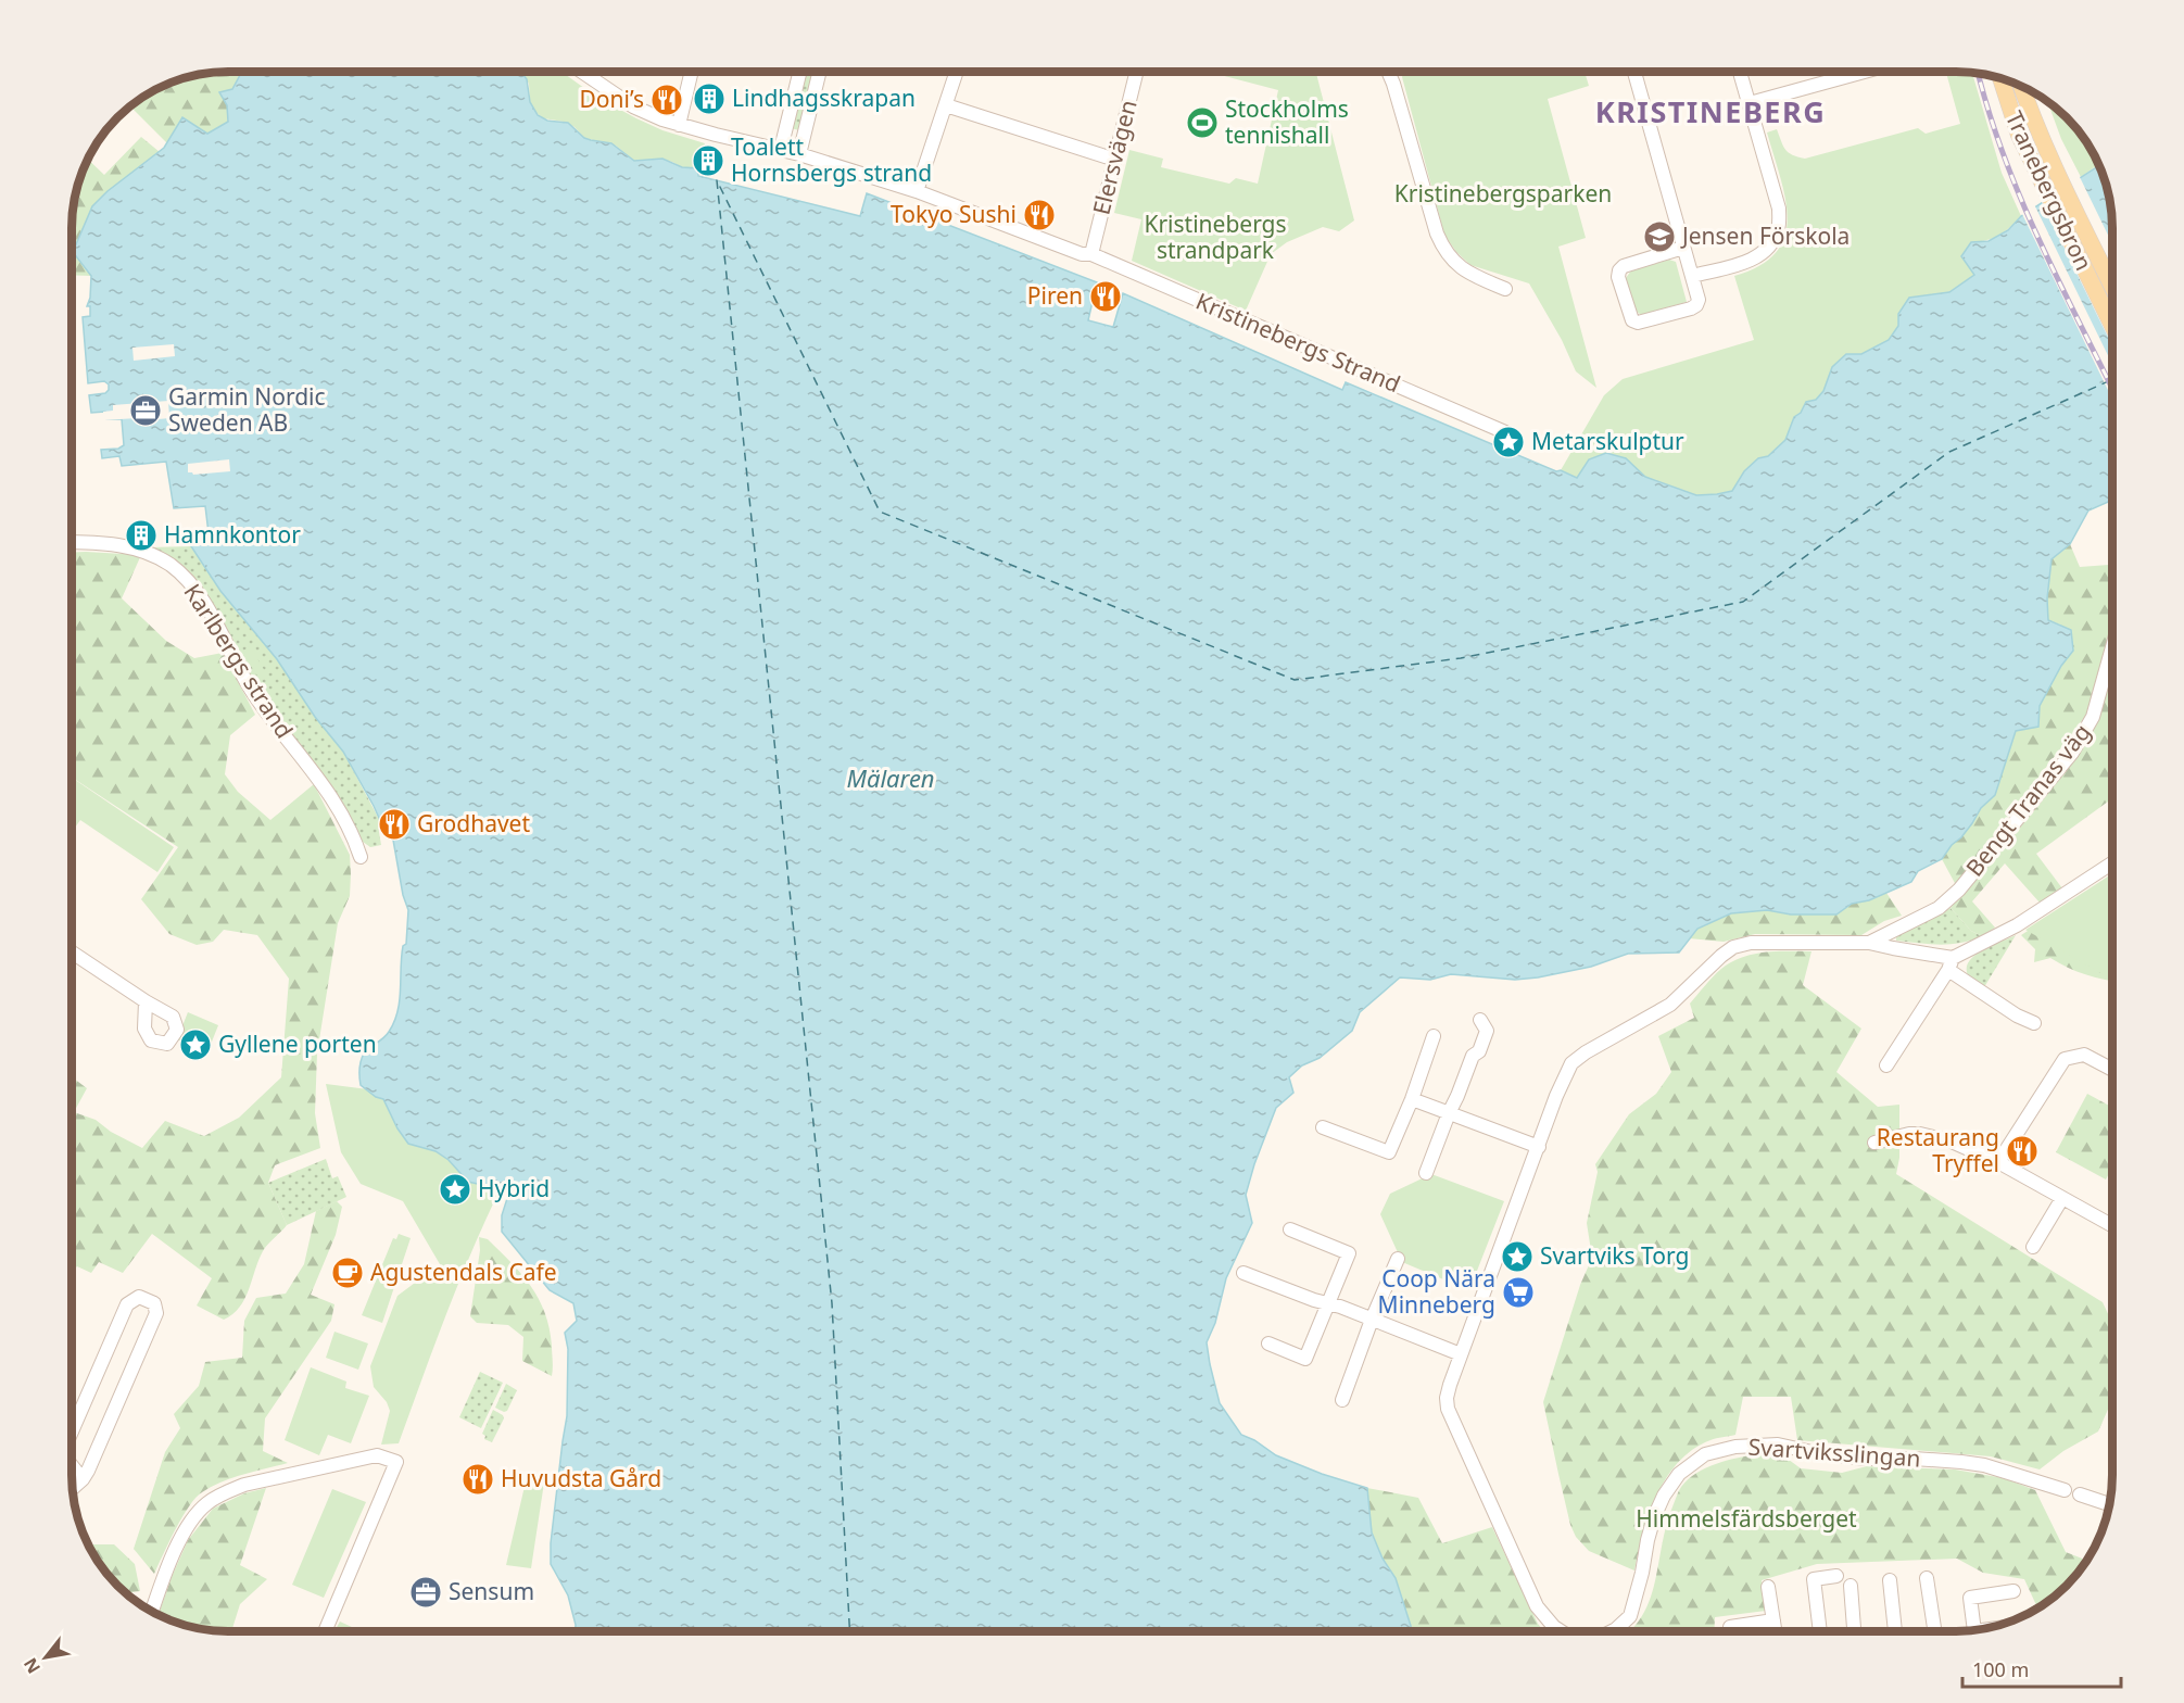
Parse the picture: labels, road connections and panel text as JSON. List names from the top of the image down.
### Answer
{
  "streets": {
    "main road": ["Tranebergsbron"],
    "street": [
      "Elersvägen",
      "Kristinebergs Strand",
      "Karlbergs strand",
      "Bengt Tranas väg",
      "Svartviksslingan"
    ]
  },
  "crossings": [
    ["Elersvägen", "Kristinebergs Strand"],
    ["Bengt Tranas väg", "Svartviksslingan"]
  ],
  "districts": ["KRISTINEBERG"],
  "water": ["Mälaren"],
  "parks": ["Kristinebergsparken", "Kristinebergs strandpark", "Himmelsfärdsberget"],
  "places": {
    "building": ["Lindhagsskrapan", "Toalett Hornsbergs strand", "Hamnkontor"],
    "restaurant": [
      "Doni’s",
      "Tokyo Sushi",
      "Piren",
      "Grodhavet",
      "Restaurang Tryffel",
      "Huvudsta Gård"
    ],
    "sports": ["Stockholms tennishall"],
    "school or university": ["Jensen Förskola"],
    "office": ["Garmin Nordic Sweden AB", "Sensum"],
    "place": [
      "Metarskulptur",
      "Gyllene porten",
      "Hybrid",
      "Svartviks Torg"
    ],
    "cafe": ["Agustendals Cafe"],
    "supermarket": ["Coop Nära Minneberg"]
  },
  "scale_bar": "100 m",
  "north": "bottom left"
}
